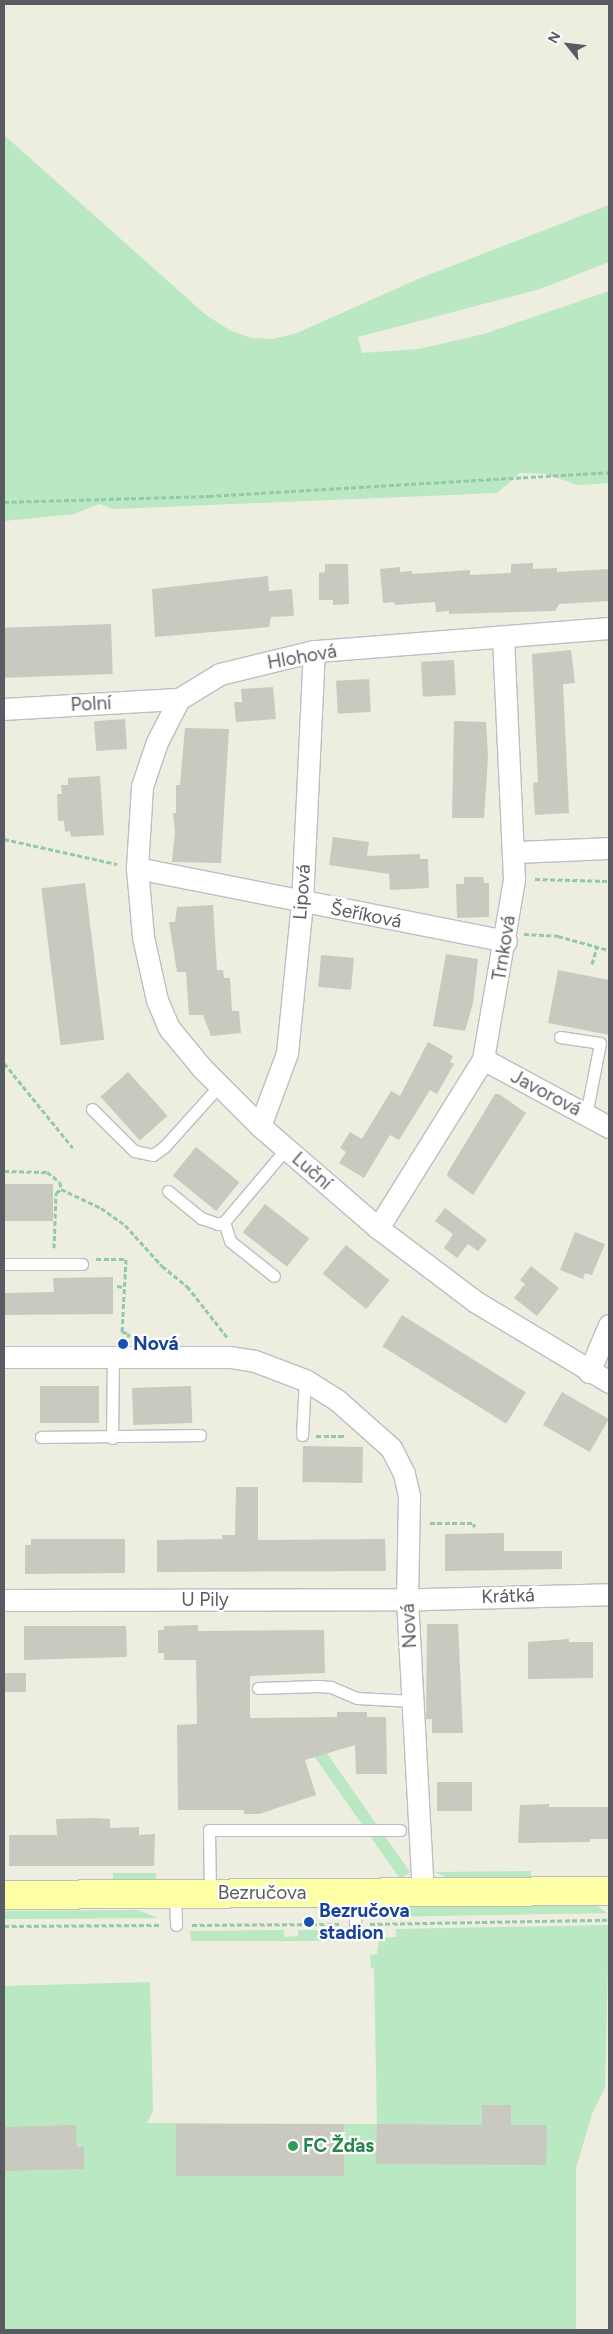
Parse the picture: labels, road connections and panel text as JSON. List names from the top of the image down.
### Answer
{
  "streets": {
    "main road": ["Bezručova"],
    "street": [
      "Hlohová",
      "Polní",
      "Lipová",
      "Šeříková",
      "Trnková",
      "Javorová",
      "Luční",
      "Krátká",
      "U Pily",
      "Nová"
    ]
  },
  "crossings": [
    ["Hlohová", "Polní"],
    ["Hlohová", "Lipová"],
    ["Hlohová", "Trnková"],
    ["Lipová", "Šeříková"],
    ["Lipová", "Luční"],
    ["Šeříková", "Trnková"],
    ["Šeříková", "Luční"],
    ["Trnková", "Javorová"],
    ["Trnková", "Luční"],
    ["Krátká", "U Pily"],
    ["Krátká", "Nová"],
    ["U Pily", "Nová"],
    ["Nová", "Bezručova"]
  ],
  "places": ["Nová", "Bezručova stadion", "FC Žďas"],
  "north": "top left"
}
